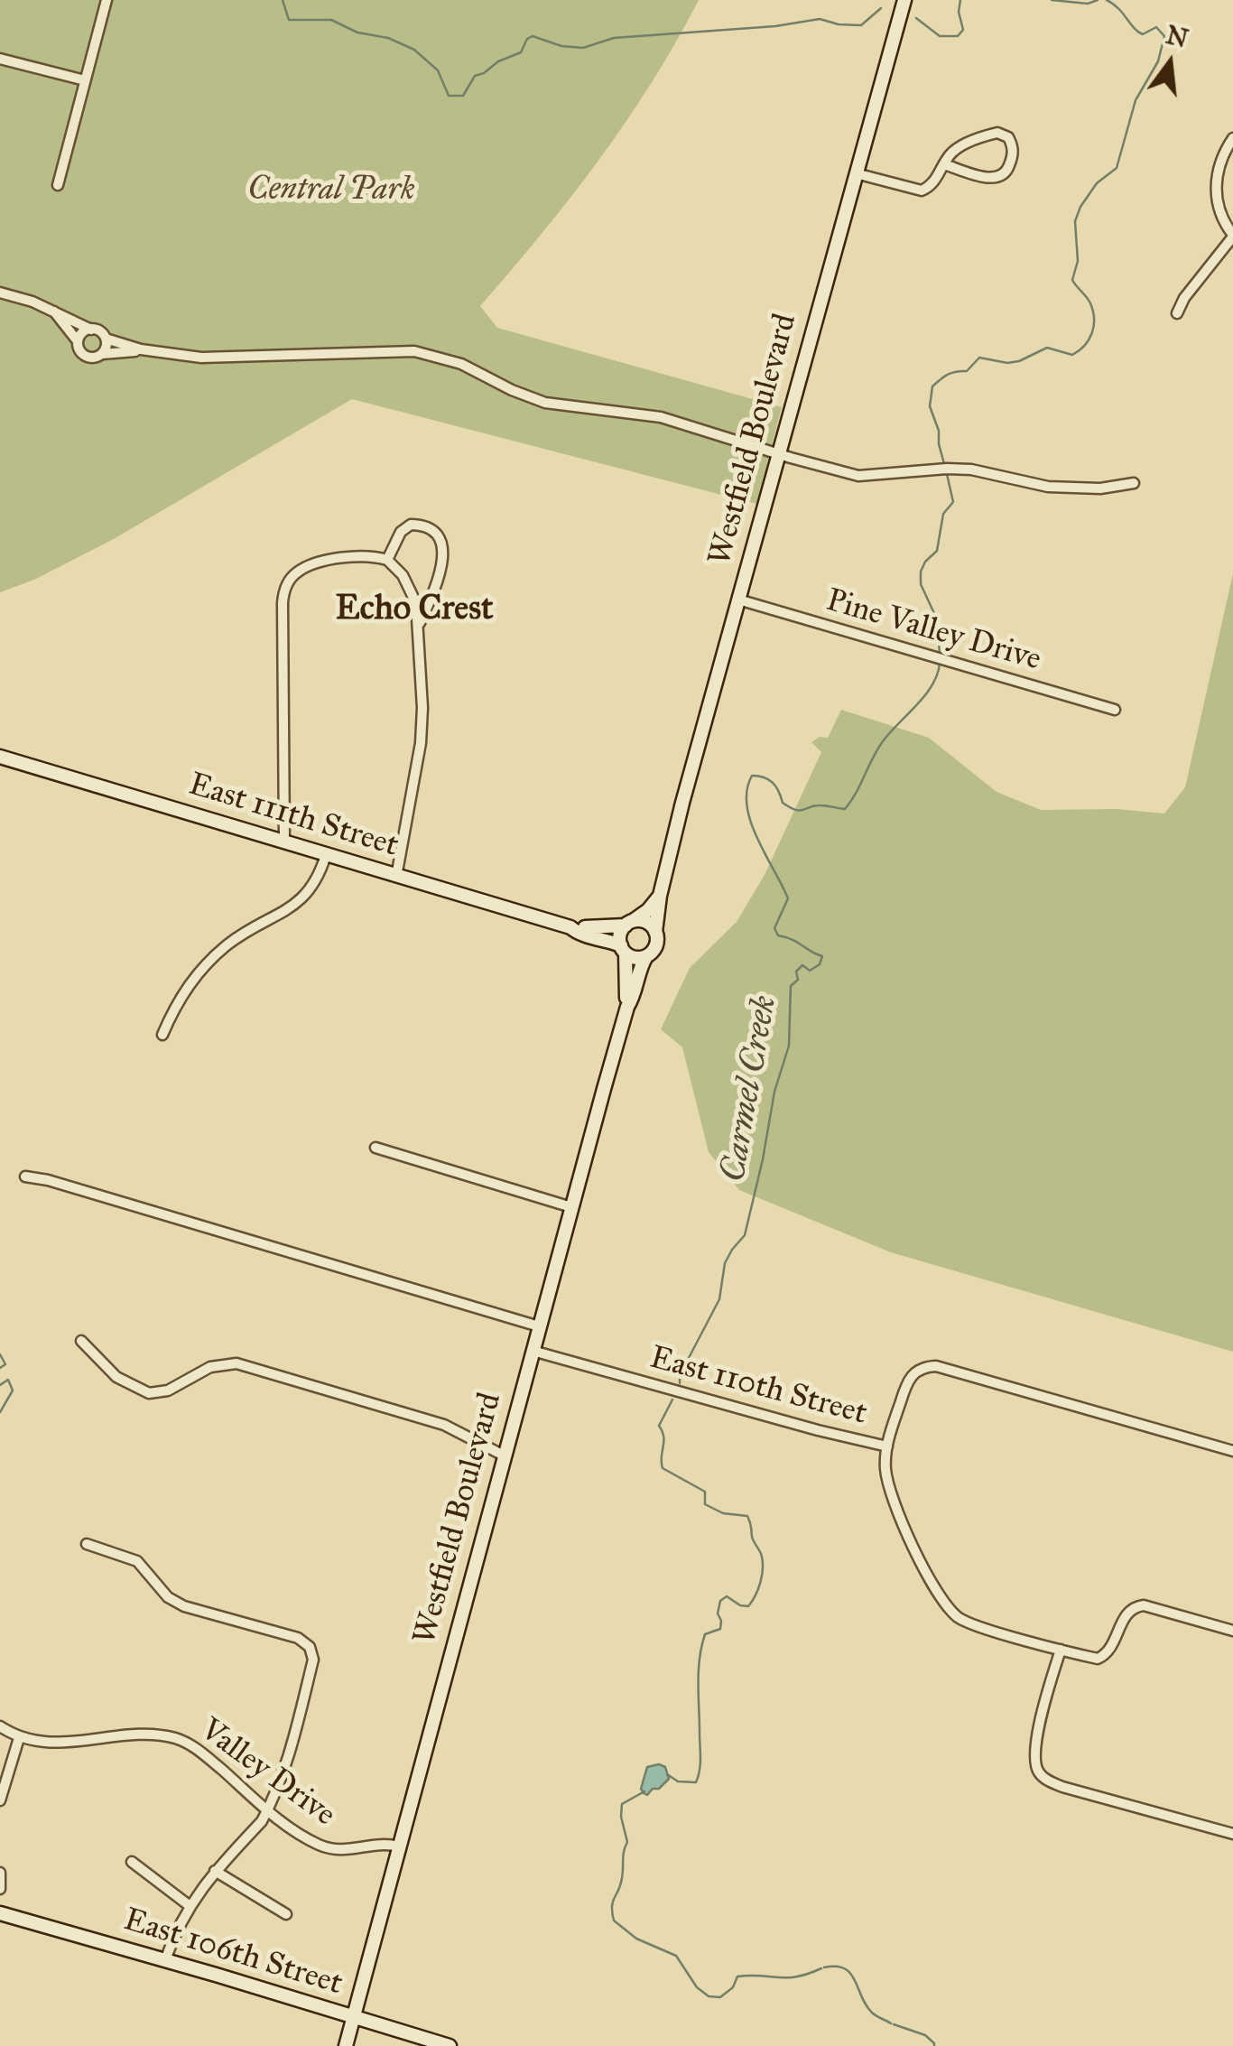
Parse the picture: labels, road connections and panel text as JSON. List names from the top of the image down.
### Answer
{
  "streets": {
    "main road": ["Westfield Boulevard", "East 111th Street", "East 106th Street"],
    "street": ["Pine Valley Drive", "East 110th Street", "Valley Drive"]
  },
  "crossings": [
    ["Westfield Boulevard", "Pine Valley Drive"],
    ["Westfield Boulevard", "East 111th Street"],
    ["Westfield Boulevard", "East 110th Street"],
    ["Westfield Boulevard", "Valley Drive"],
    ["Westfield Boulevard", "East 106th Street"]
  ],
  "districts": ["Echo Crest"],
  "water": ["Carmel Creek"],
  "parks": ["Central Park"],
  "north": "top"
}
